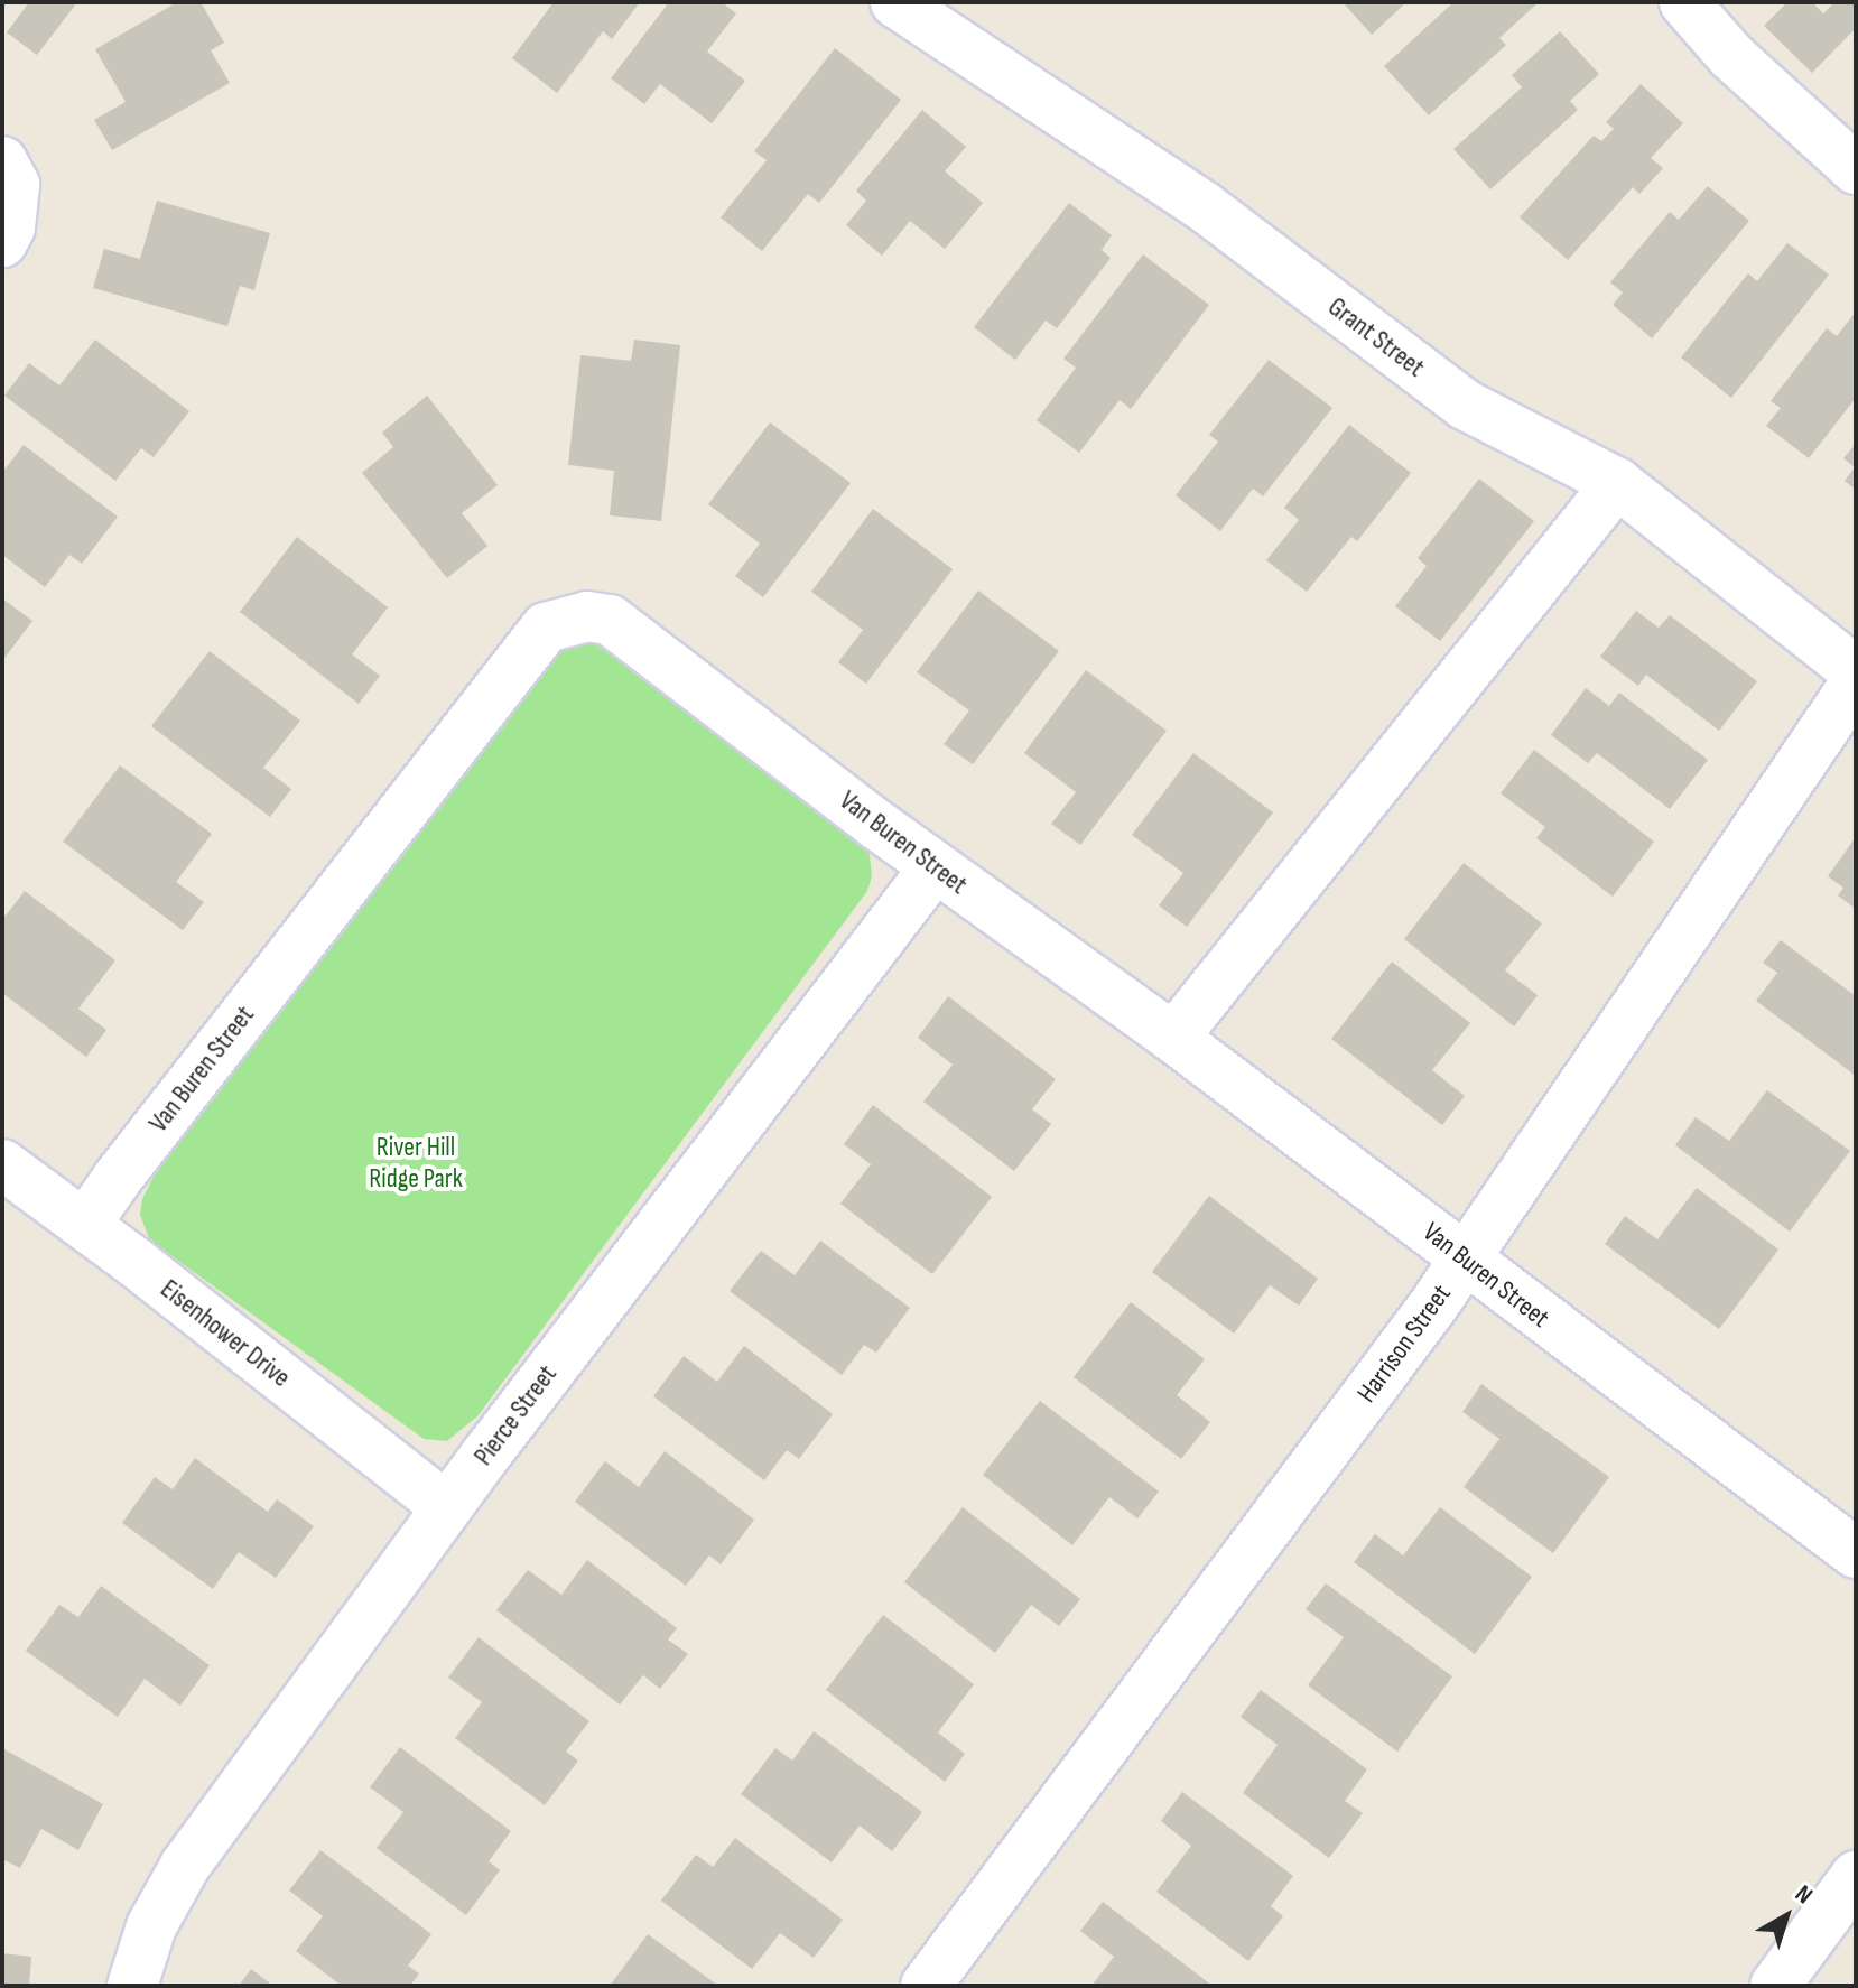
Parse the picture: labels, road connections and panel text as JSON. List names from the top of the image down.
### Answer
{
  "streets": {
    "street": [
      "Grant Street",
      "Van Buren Street",
      "Eisenhower Drive",
      "Harrison Street",
      "Pierce Street"
    ]
  },
  "crossings": [
    ["Van Buren Street", "Eisenhower Drive"],
    ["Van Buren Street", "Harrison Street"],
    ["Van Buren Street", "Pierce Street"],
    ["Eisenhower Drive", "Pierce Street"]
  ],
  "parks": ["River Hill Ridge Park"],
  "north": "top right"
}
